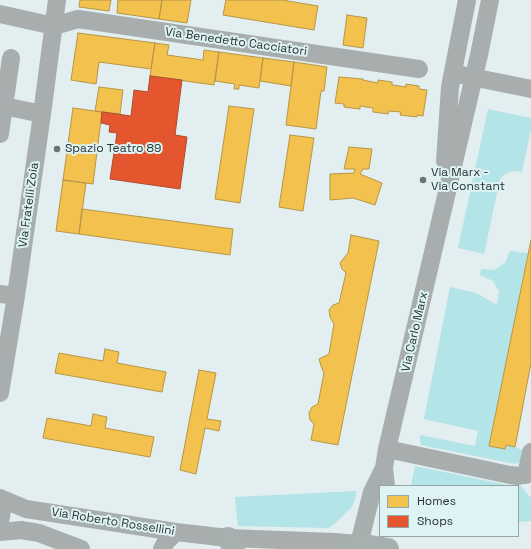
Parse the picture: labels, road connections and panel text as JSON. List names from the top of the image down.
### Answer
{
  "streets": {
    "street": [
      "Via Benedetto Cacciatori",
      "Via Fratelli Zoia",
      "Via Carlo Marx",
      "Via Roberto Rossellini"
    ]
  },
  "crossings": [
    ["Via Benedetto Cacciatori", "Via Fratelli Zoia"],
    ["Via Carlo Marx", "Via Roberto Rossellini"]
  ],
  "places": ["Spazio Teatro 89", "Via Marx - Via Constant"],
  "legend": ["Homes", "Shops"]
}
